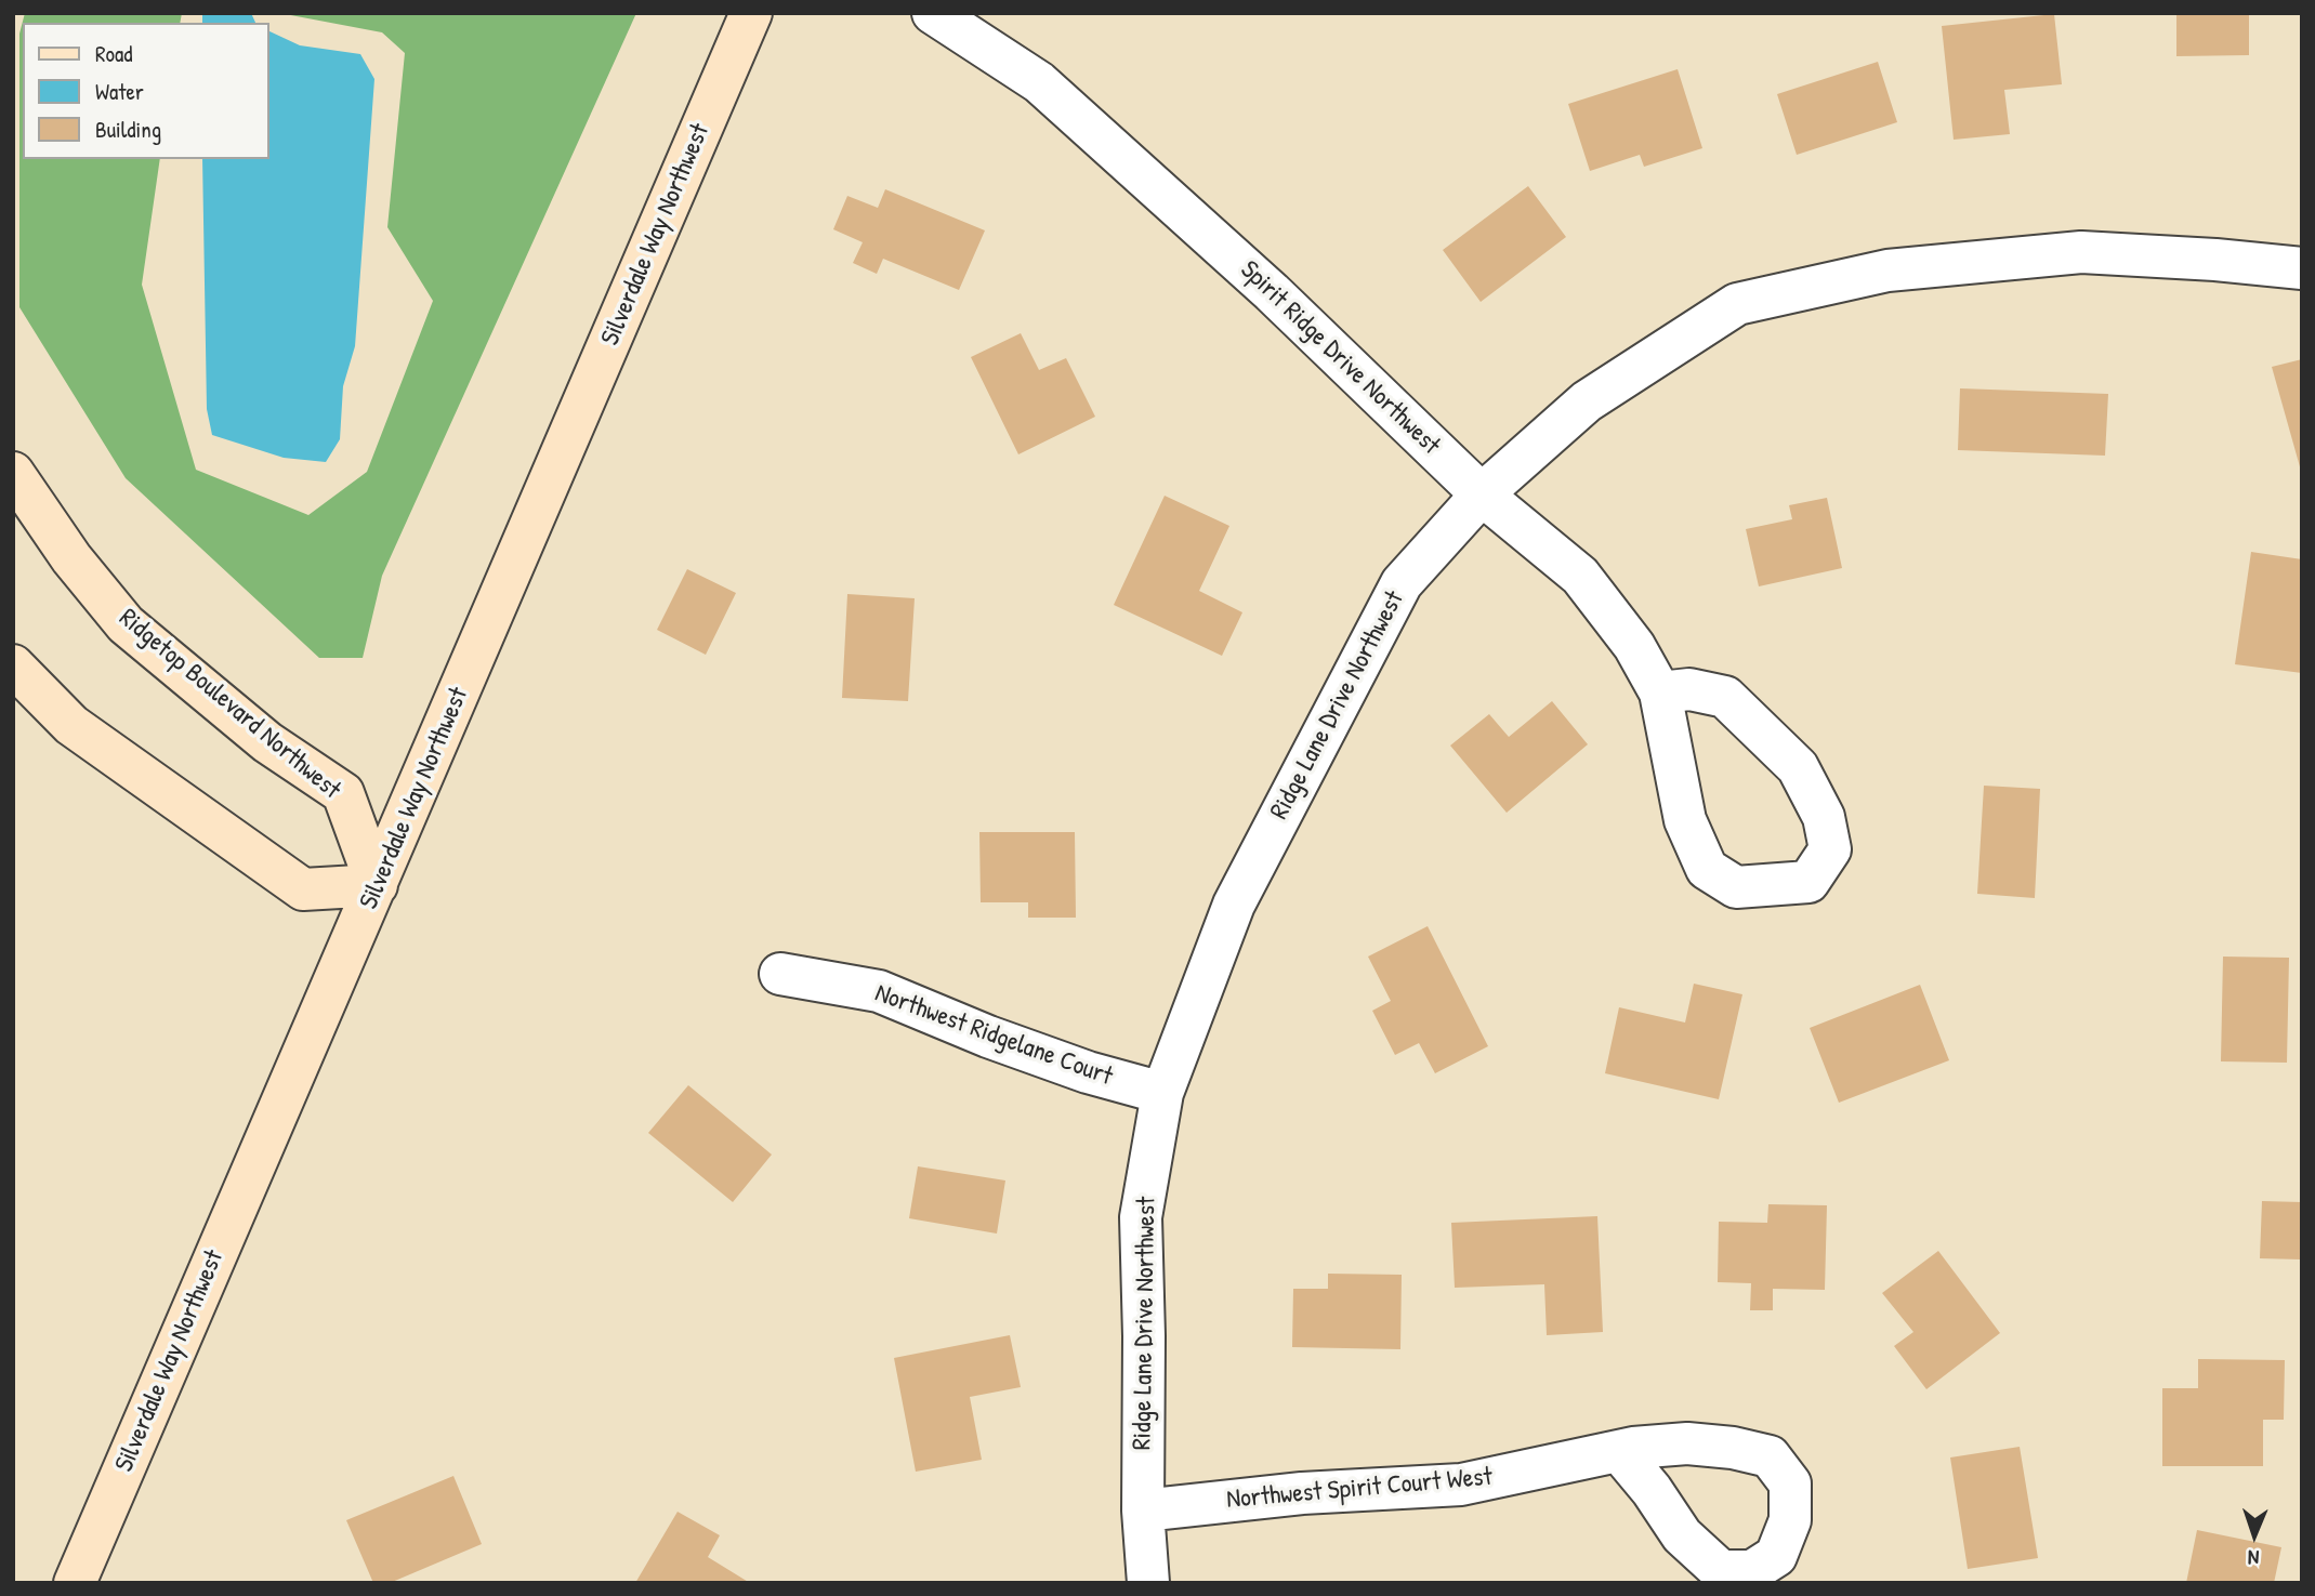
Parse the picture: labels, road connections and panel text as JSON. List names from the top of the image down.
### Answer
{
  "streets": {
    "main road": ["Silverdale Way Northwest", "Ridgetop Boulevard Northwest"],
    "street": [
      "Spirit Ridge Drive Northwest",
      "Ridge Lane Drive Northwest",
      "Northwest Ridgelane Court",
      "Northwest Spirit Court West"
    ]
  },
  "crossings": [
    ["Silverdale Way Northwest", "Ridgetop Boulevard Northwest"],
    ["Spirit Ridge Drive Northwest", "Ridge Lane Drive Northwest"],
    ["Ridge Lane Drive Northwest", "Northwest Ridgelane Court"],
    ["Ridge Lane Drive Northwest", "Northwest Spirit Court West"]
  ],
  "legend": ["Road", "Water", "Building"],
  "north": "bottom"
}
